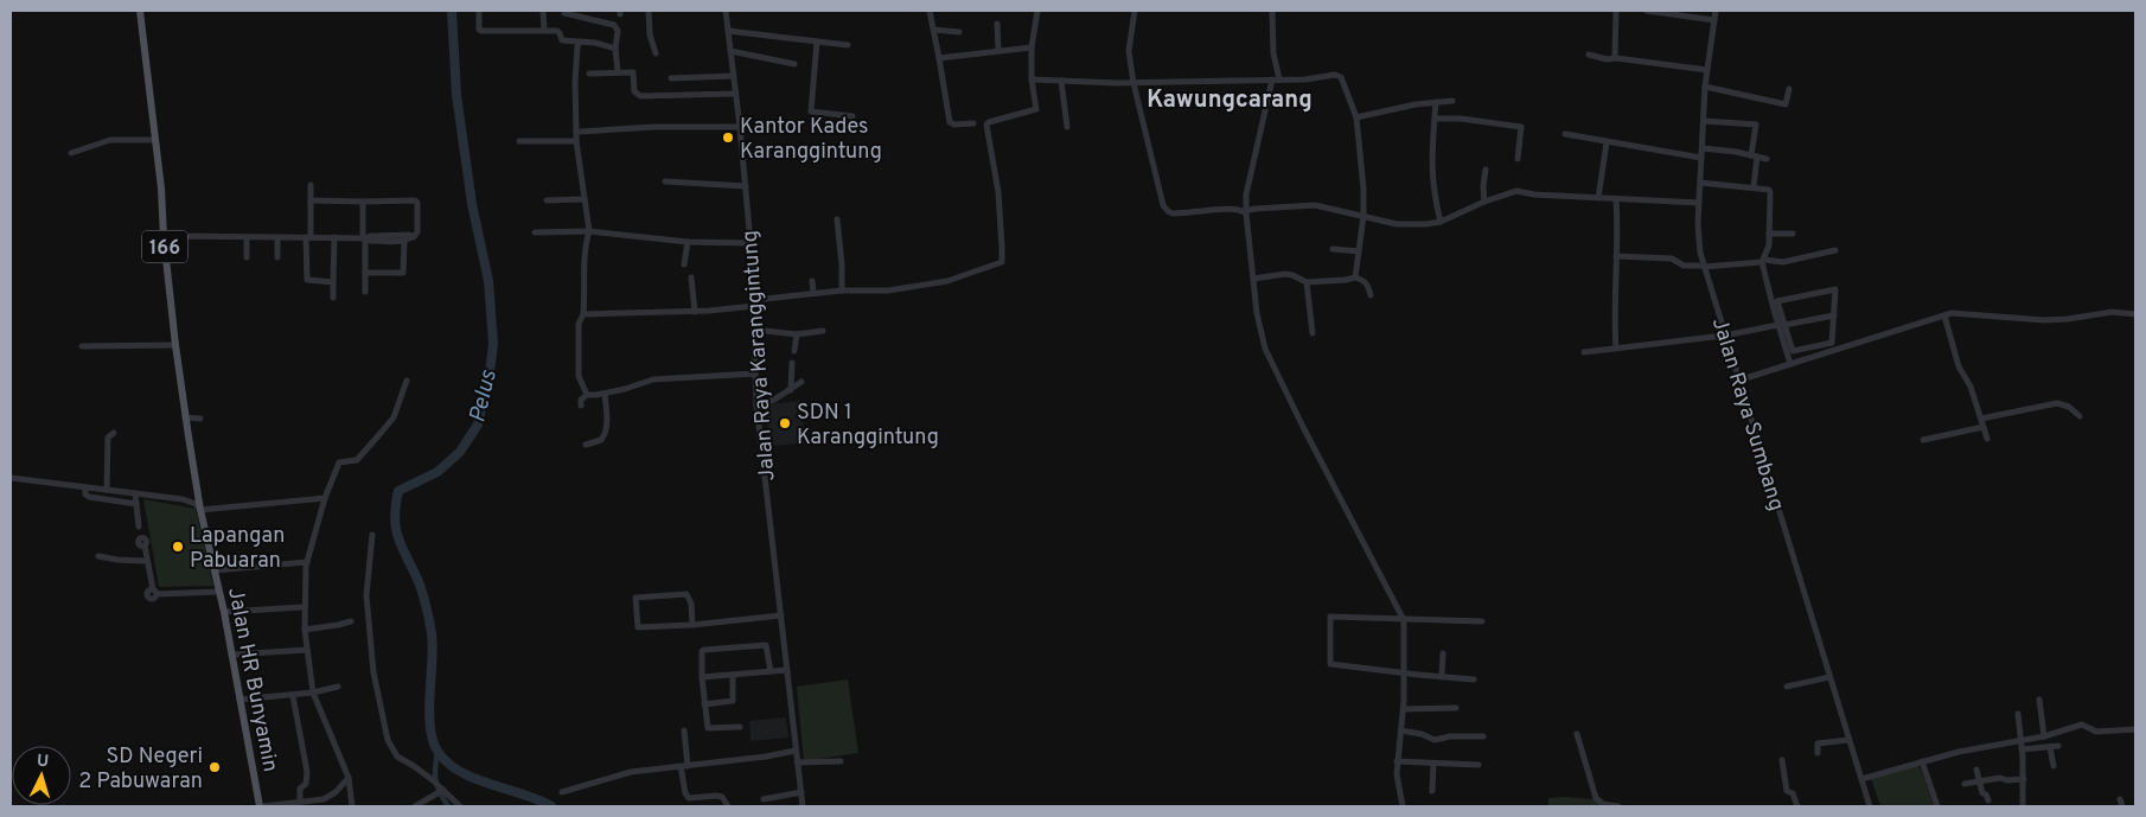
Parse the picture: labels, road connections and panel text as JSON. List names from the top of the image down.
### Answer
{
  "streets": {
    "main road": ["166", "Jalan HR Bunyamin"],
    "street": ["Jalan Raya Karanggintung", "Jalan Raya Sumbang"]
  },
  "crossings": [
    ["166", "Jalan HR Bunyamin"]
  ],
  "districts": ["Kawungcarang"],
  "water": ["Pelus"],
  "places": [
    "Kantor Kades Karanggintung",
    "SDN 1 Karanggintung",
    "Lapangan Pabuaran",
    "SD Negeri 2 Pabuwaran"
  ],
  "north": "top"
}
